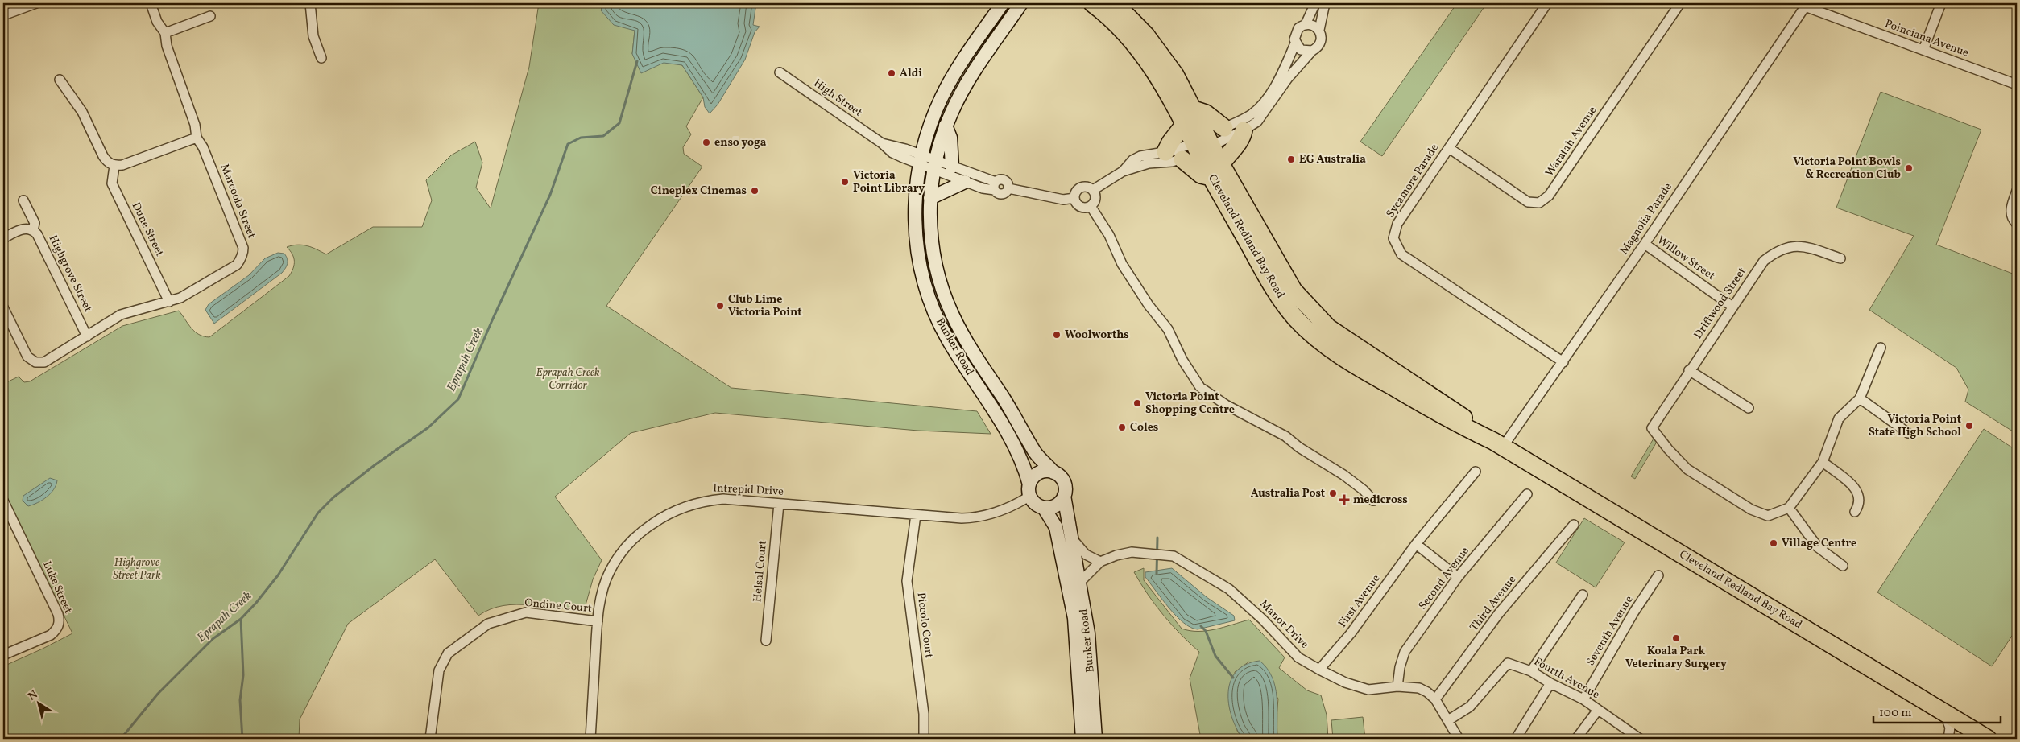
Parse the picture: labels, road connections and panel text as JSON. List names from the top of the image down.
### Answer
{
  "streets": {
    "highway": ["Cleveland Redland Bay Road"],
    "main road": ["Bunker Road"],
    "street": [
      "Poinciana Avenue",
      "High Street",
      "Waratah Avenue",
      "Sycamore Parade",
      "Marcoola Street",
      "Magnolia Parade",
      "Dune Street",
      "Willow Street",
      "Highgrove Street",
      "Driftwood Street",
      "Intrepid Drive",
      "Helsal Court",
      "Second Avenue",
      "Luke Street",
      "First Avenue",
      "Third Avenue",
      "Ondine Court",
      "Manor Drive",
      "Piccolo Court",
      "Seventh Avenue",
      "Fourth Avenue"
    ]
  },
  "crossings": [
    ["Poinciana Avenue", "Magnolia Parade"],
    ["High Street", "Bunker Road"],
    ["Waratah Avenue", "Sycamore Parade"],
    ["Sycamore Parade", "Magnolia Parade"],
    ["Marcoola Street", "Dune Street"],
    ["Marcoola Street", "Highgrove Street"],
    ["Magnolia Parade", "Cleveland Redland Bay Road"],
    ["Magnolia Parade", "Willow Street"],
    ["Willow Street", "Driftwood Street"],
    ["Bunker Road", "Intrepid Drive"],
    ["Bunker Road", "Manor Drive"],
    ["Intrepid Drive", "Helsal Court"],
    ["Intrepid Drive", "Ondine Court"],
    ["Intrepid Drive", "Piccolo Court"],
    ["Second Avenue", "Manor Drive"],
    ["First Avenue", "Manor Drive"],
    ["Third Avenue", "Manor Drive"],
    ["Manor Drive", "Fourth Avenue"],
    ["Seventh Avenue", "Fourth Avenue"]
  ],
  "water": ["Eprapah Creek"],
  "parks": ["Eprapah Creek Corridor", "Highgrove Street Park"],
  "places": {
    "other": [
      "Aldi",
      "ensō yoga",
      "EG Australia",
      "Victoria Point Bowls & Recreation Club",
      "Victoria Point Library",
      "Cineplex Cinemas",
      "Club Lime Victoria Point",
      "Woolworths",
      "Victoria Point Shopping Centre",
      "Victoria Point State High School",
      "Coles",
      "Australia Post",
      "Village Centre",
      "Koala Park Veterinary Surgery"
    ],
    "health": ["medicross"]
  },
  "scale_bar": "100 m",
  "north": "top left"
}
